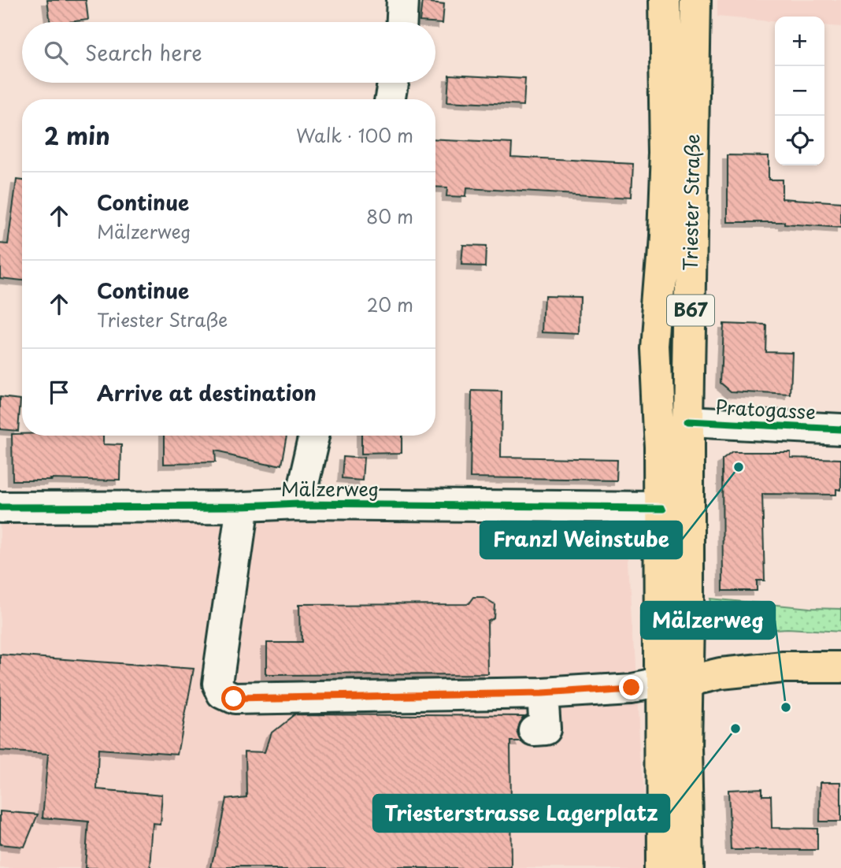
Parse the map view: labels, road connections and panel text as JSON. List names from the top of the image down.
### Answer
{
  "streets": {
    "main road": ["Triester Straße", "B67"],
    "street": ["Pratogasse", "Mälzerweg"]
  },
  "crossings": [
    ["Triester Straße", "Pratogasse"],
    ["Triester Straße", "Mälzerweg"]
  ],
  "places": ["Franzl Weinstube", "Mälzerweg", "Triesterstrasse Lagerplatz"],
  "page": {
    "map_buttons": ["+", "−"],
    "search": "Search here",
    "heading": ["2 min", "Walk · 100 m"],
    "list": [
      ["Continue", "Mälzerweg", "80 m"],
      ["Continue", "Triester Straße", "20 m"],
      "Arrive at destination"
    ]
  }
}
